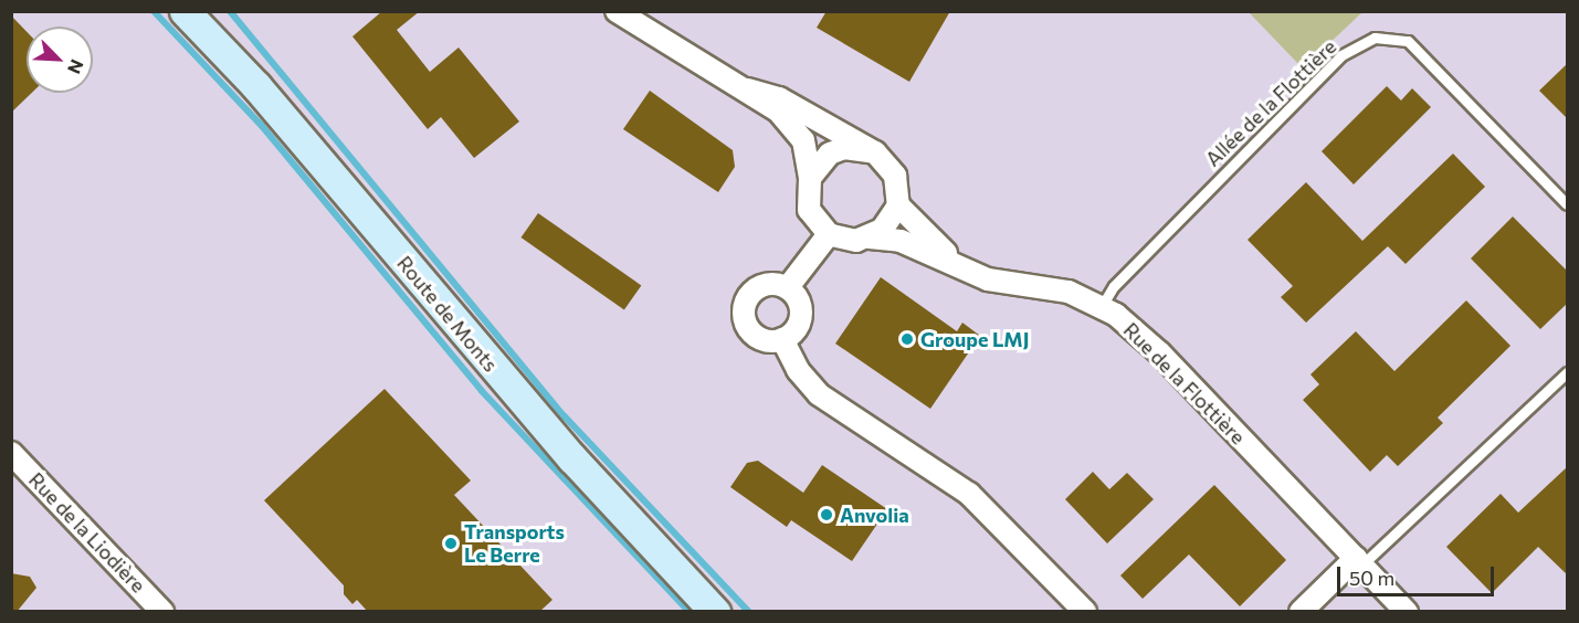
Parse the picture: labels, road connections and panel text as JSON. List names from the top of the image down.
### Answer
{
  "streets": {
    "main road": ["Route de Monts"],
    "street": ["Rue de la Flottière", "Rue de la Liodière"],
    "lane": ["Allée de la Flottière"]
  },
  "crossings": [
    ["Allée de la Flottière", "Rue de la Flottière"]
  ],
  "places": ["Groupe LMJ", "Anvolia", "Transports Le Berre"],
  "scale_bar": "50 m",
  "north": "bottom right"
}
